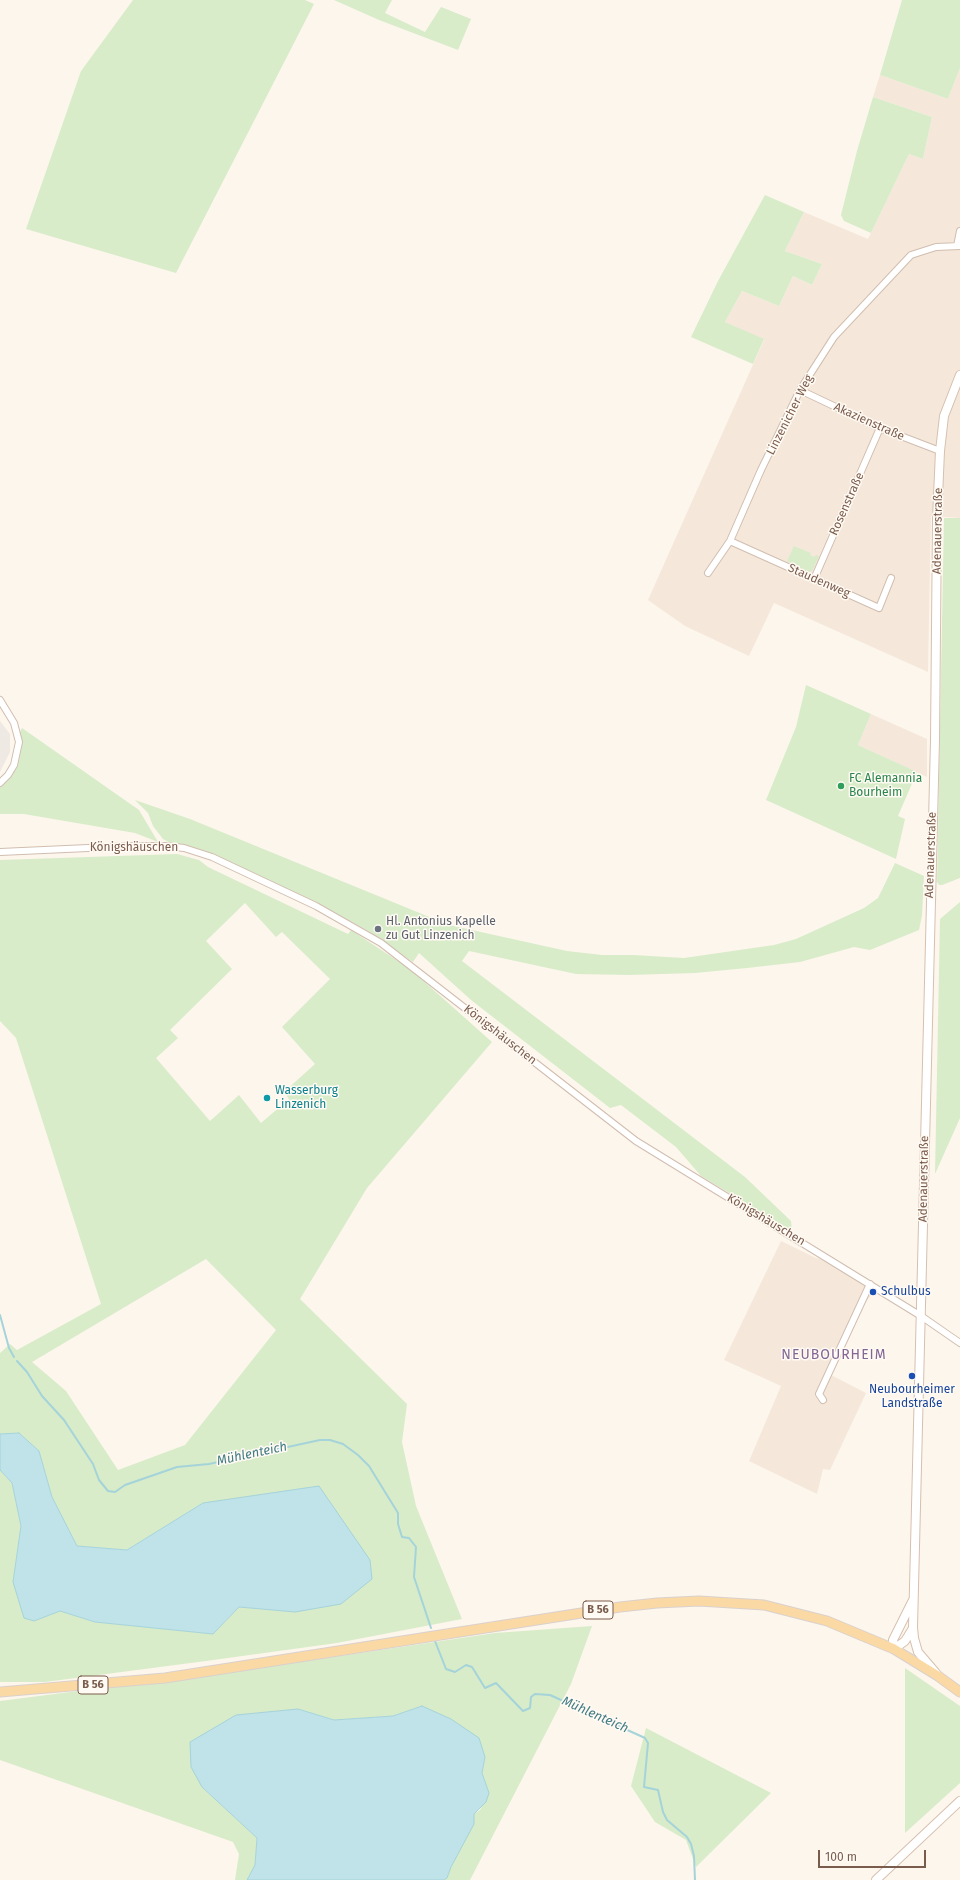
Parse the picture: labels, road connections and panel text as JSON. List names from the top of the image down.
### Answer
{
  "streets": {
    "main road": ["B 56"],
    "street": [
      "Linzenicher Weg",
      "Akazienstraße",
      "Rosenstraße",
      "Adenauerstraße",
      "Staudenweg",
      "Königshäuschen"
    ]
  },
  "crossings": [
    ["Linzenicher Weg", "Akazienstraße"],
    ["Linzenicher Weg", "Staudenweg"],
    ["Akazienstraße", "Rosenstraße"],
    ["Akazienstraße", "Adenauerstraße"],
    ["Rosenstraße", "Staudenweg"],
    ["Adenauerstraße", "Königshäuschen"],
    ["Adenauerstraße", "B 56"]
  ],
  "districts": ["NEUBOURHEIM"],
  "water": ["Mühlenteich"],
  "places": [
    "FC Alemannia Bourheim",
    "Hl. Antonius Kapelle zu Gut Linzenich",
    "Wasserburg Linzenich",
    "Schulbus",
    "Neubourheimer Landstraße"
  ],
  "scale_bar": "100 m"
}
